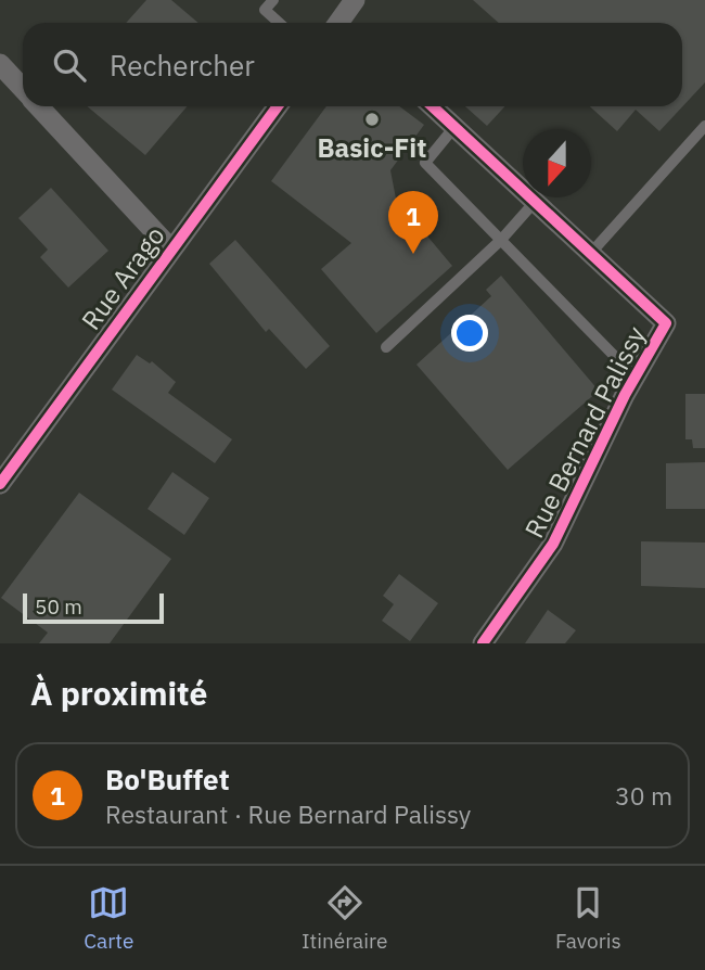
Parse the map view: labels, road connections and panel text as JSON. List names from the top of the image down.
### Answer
{
  "streets": {
    "street": ["Rue Arago", "Rue Bernard Palissy"]
  },
  "places": ["Basic-Fit"],
  "scale_bar": "50 m",
  "north": "bottom",
  "page": {
    "search": "Rechercher",
    "pins": "1",
    "scale": "50 m",
    "heading": "À proximité",
    "list": [
      {
        "mark": "1",
        "name": "Bo'Buffet",
        "note": "Restaurant · Rue Bernard Palissy",
        "value": "30 m"
      }
    ],
    "nav": ["Carte", "Itinéraire", "Favoris"]
  }
}
